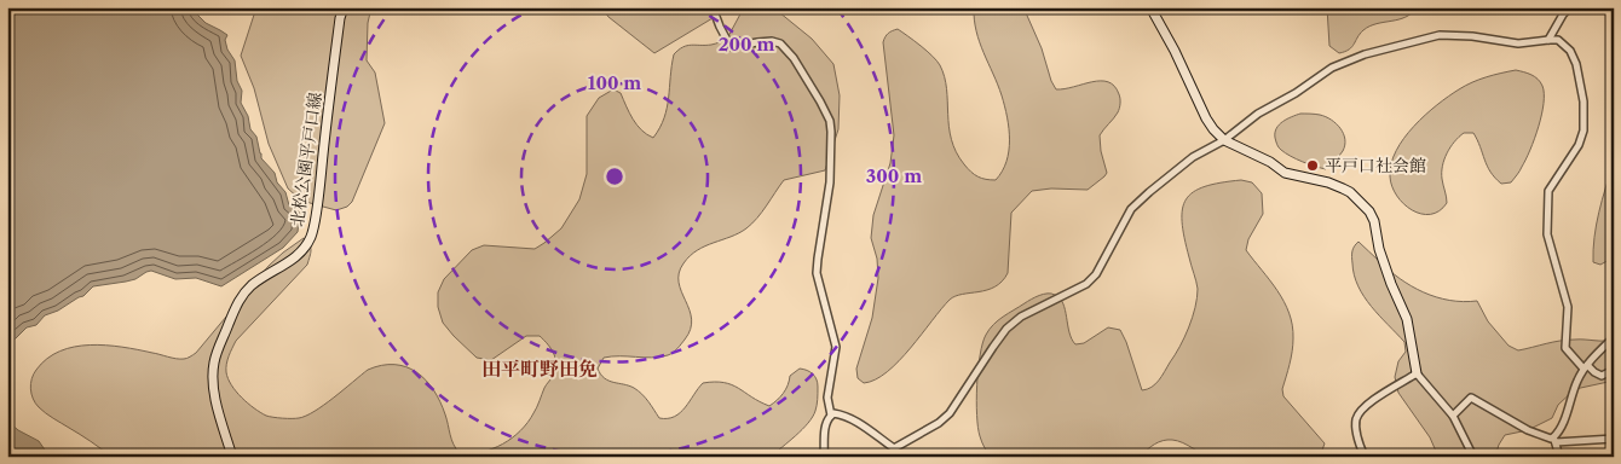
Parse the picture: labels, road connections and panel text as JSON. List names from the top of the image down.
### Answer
{
  "streets": {
    "main road": ["北松公園平戸口線"]
  },
  "districts": ["田平町野田免"],
  "places": ["平戸口社会館"],
  "rings": ["200 m", "100 m", "300 m"]
}
